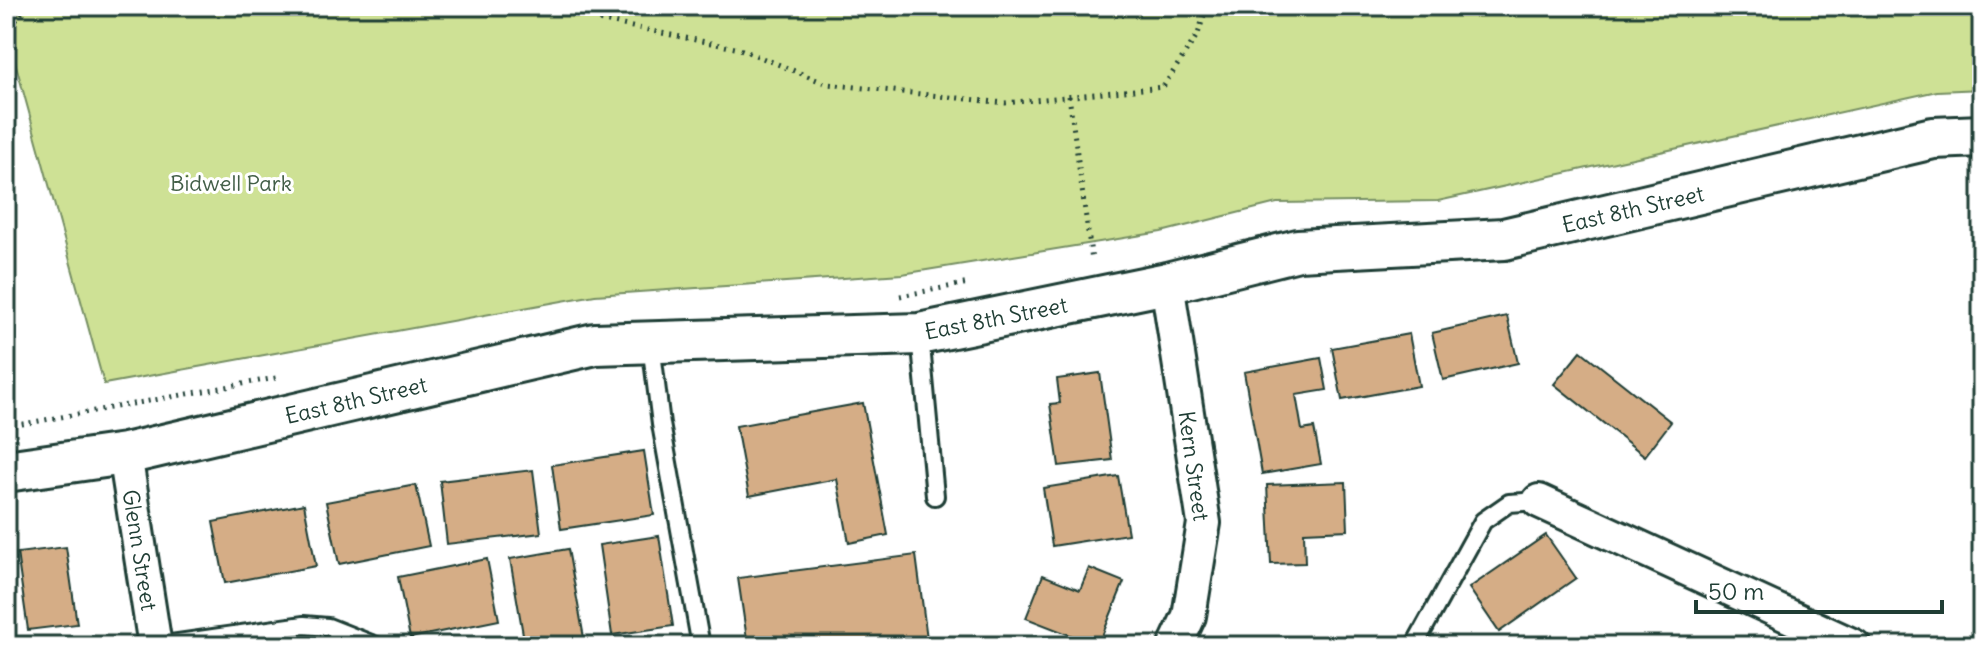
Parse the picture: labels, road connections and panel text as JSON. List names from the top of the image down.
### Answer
{
  "streets": {
    "street": ["East 8th Street", "Kern Street", "Glenn Street"]
  },
  "crossings": [
    ["East 8th Street", "Kern Street"],
    ["East 8th Street", "Glenn Street"]
  ],
  "parks": ["Bidwell Park"],
  "scale_bar": "50 m"
}
